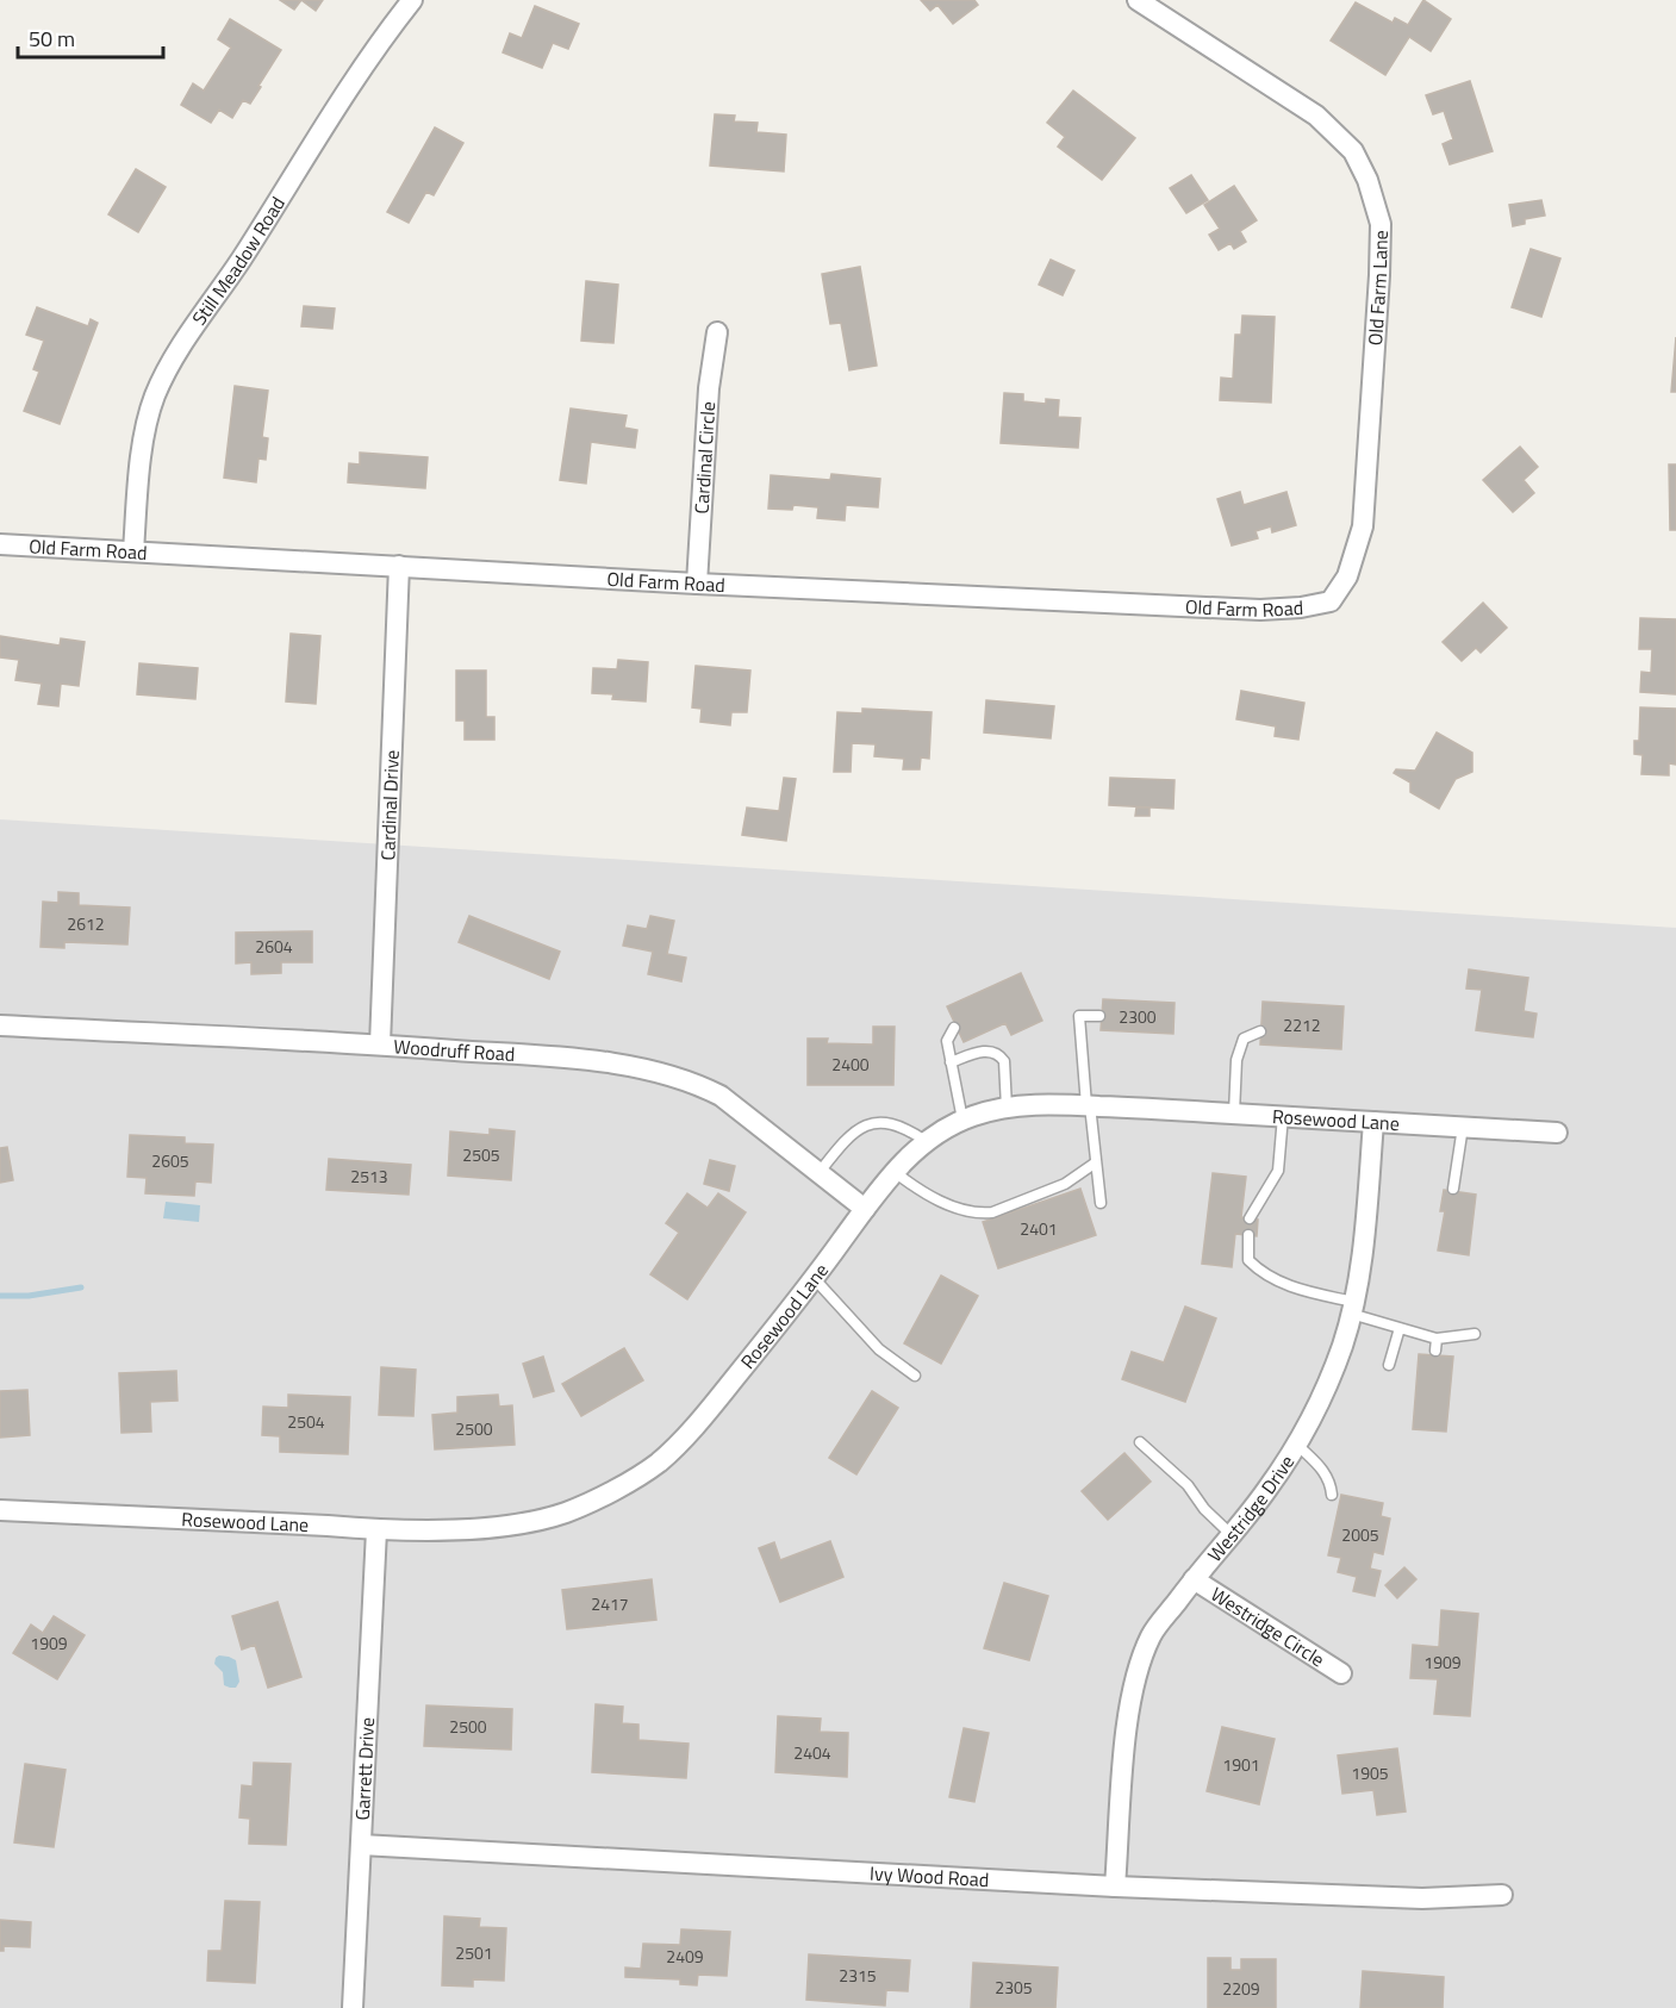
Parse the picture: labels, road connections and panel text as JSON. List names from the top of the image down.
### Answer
{
  "streets": {
    "street": [
      "Still Meadow Road",
      "Old Farm Lane",
      "Cardinal Circle",
      "Old Farm Road",
      "Cardinal Drive",
      "Woodruff Road",
      "Rosewood Lane",
      "Westridge Drive",
      "Westridge Circle",
      "Garrett Drive",
      "Ivy Wood Road"
    ]
  },
  "crossings": [
    ["Still Meadow Road", "Old Farm Road"],
    ["Old Farm Lane", "Old Farm Road"],
    ["Cardinal Circle", "Old Farm Road"],
    ["Old Farm Road", "Cardinal Drive"],
    ["Cardinal Drive", "Woodruff Road"],
    ["Woodruff Road", "Rosewood Lane"],
    ["Rosewood Lane", "Westridge Drive"],
    ["Rosewood Lane", "Garrett Drive"],
    ["Westridge Drive", "Westridge Circle"],
    ["Westridge Drive", "Ivy Wood Road"],
    ["Garrett Drive", "Ivy Wood Road"]
  ],
  "house_numbers": [
    "2612",
    "2604",
    "2300",
    "2212",
    "2400",
    "2505",
    "2605",
    "2513",
    "2401",
    "2504",
    "2500",
    "2005",
    "2417",
    "1909",
    "1909",
    "2500",
    "2404",
    "1901",
    "1905",
    "2501",
    "2409",
    "2315",
    "2305",
    "2209"
  ],
  "scale_bar": "50 m"
}
